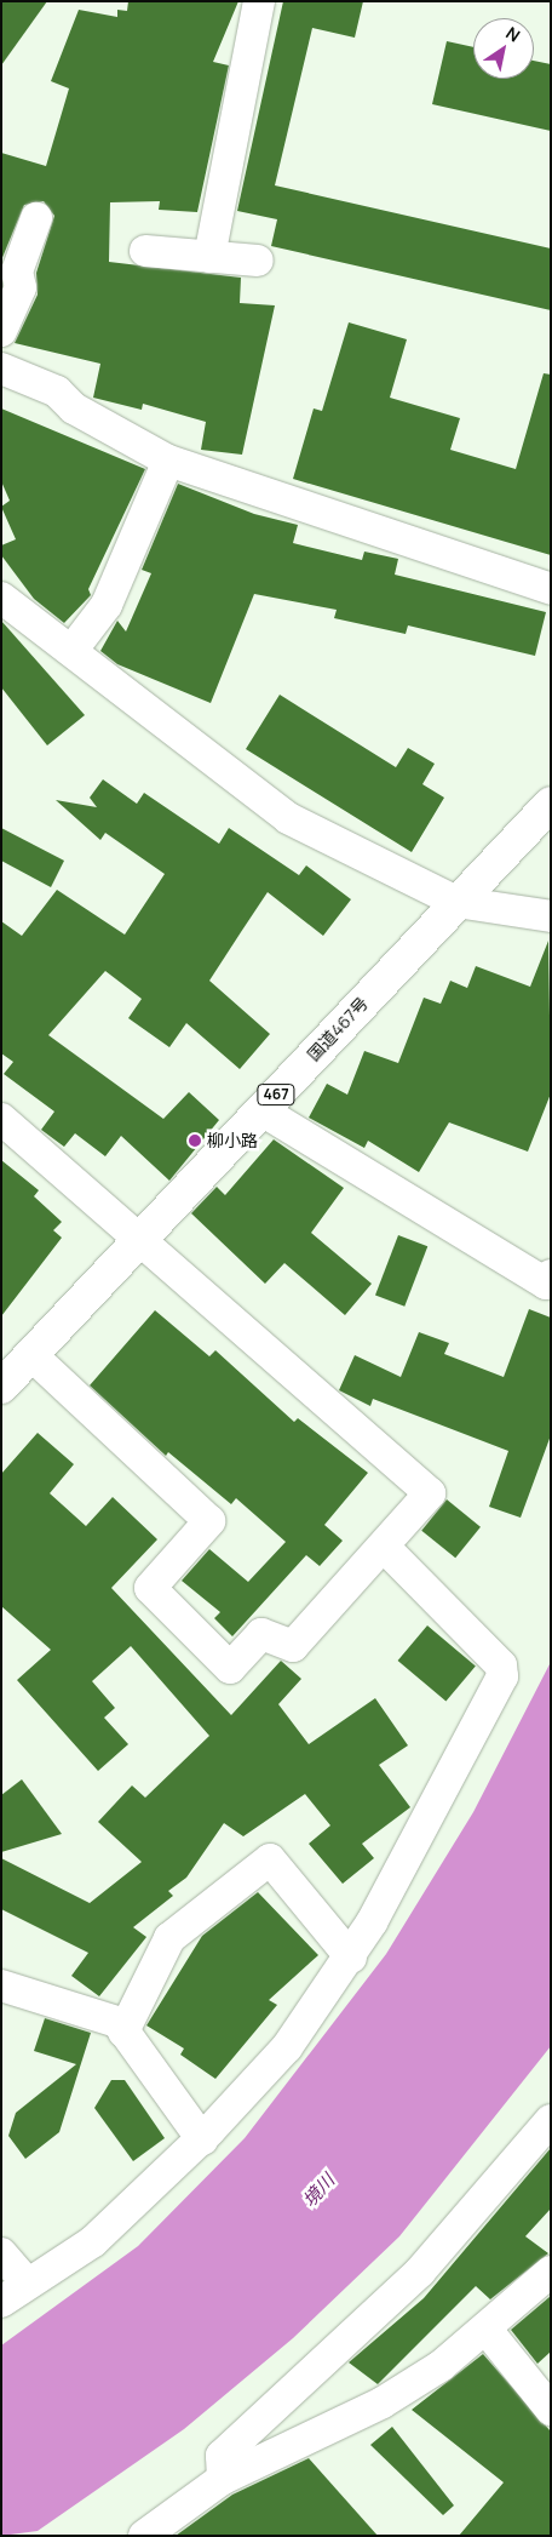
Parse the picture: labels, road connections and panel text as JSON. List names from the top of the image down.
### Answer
{
  "streets": {
    "highway": ["国道467号", "467"]
  },
  "water": ["境川"],
  "places": ["柳小路"],
  "north": "top right"
}
